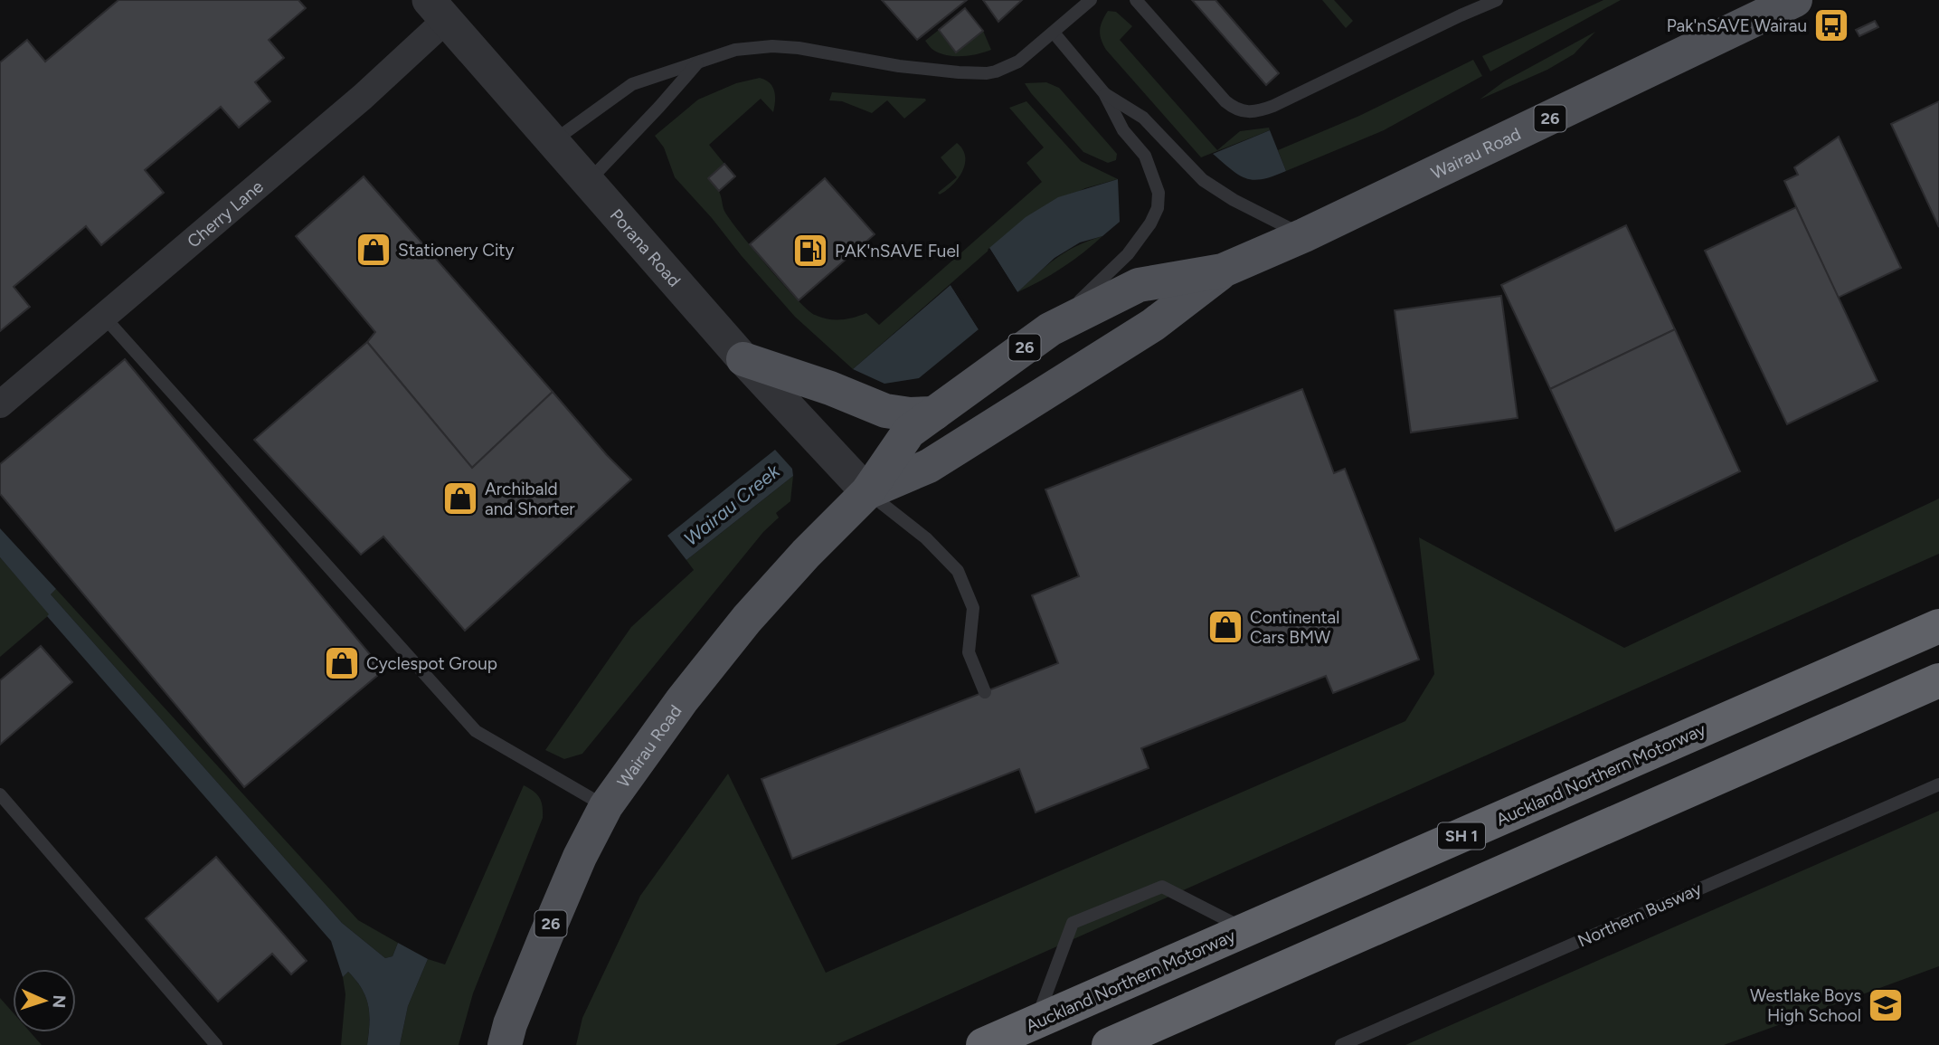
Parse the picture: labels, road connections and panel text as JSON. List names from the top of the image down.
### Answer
{
  "streets": {
    "highway": ["Auckland Northern Motorway", "SH 1"],
    "main road": ["26", "Wairau Road"],
    "street": ["Cherry Lane", "Porana Road"],
    "lane": ["Northern Busway"]
  },
  "crossings": [
    ["Wairau Road", "Porana Road"],
    ["Cherry Lane", "Porana Road"]
  ],
  "water": ["Wairau Creek"],
  "places": {
    "bus stop": ["Pak'nSAVE Wairau"],
    "shop": [
      "Stationery City",
      "Archibald and Shorter",
      "Continental Cars BMW",
      "Cyclespot Group"
    ],
    "fuel station": ["PAK'nSAVE Fuel"],
    "school or university": ["Westlake Boys High School"]
  },
  "north": "right"
}
